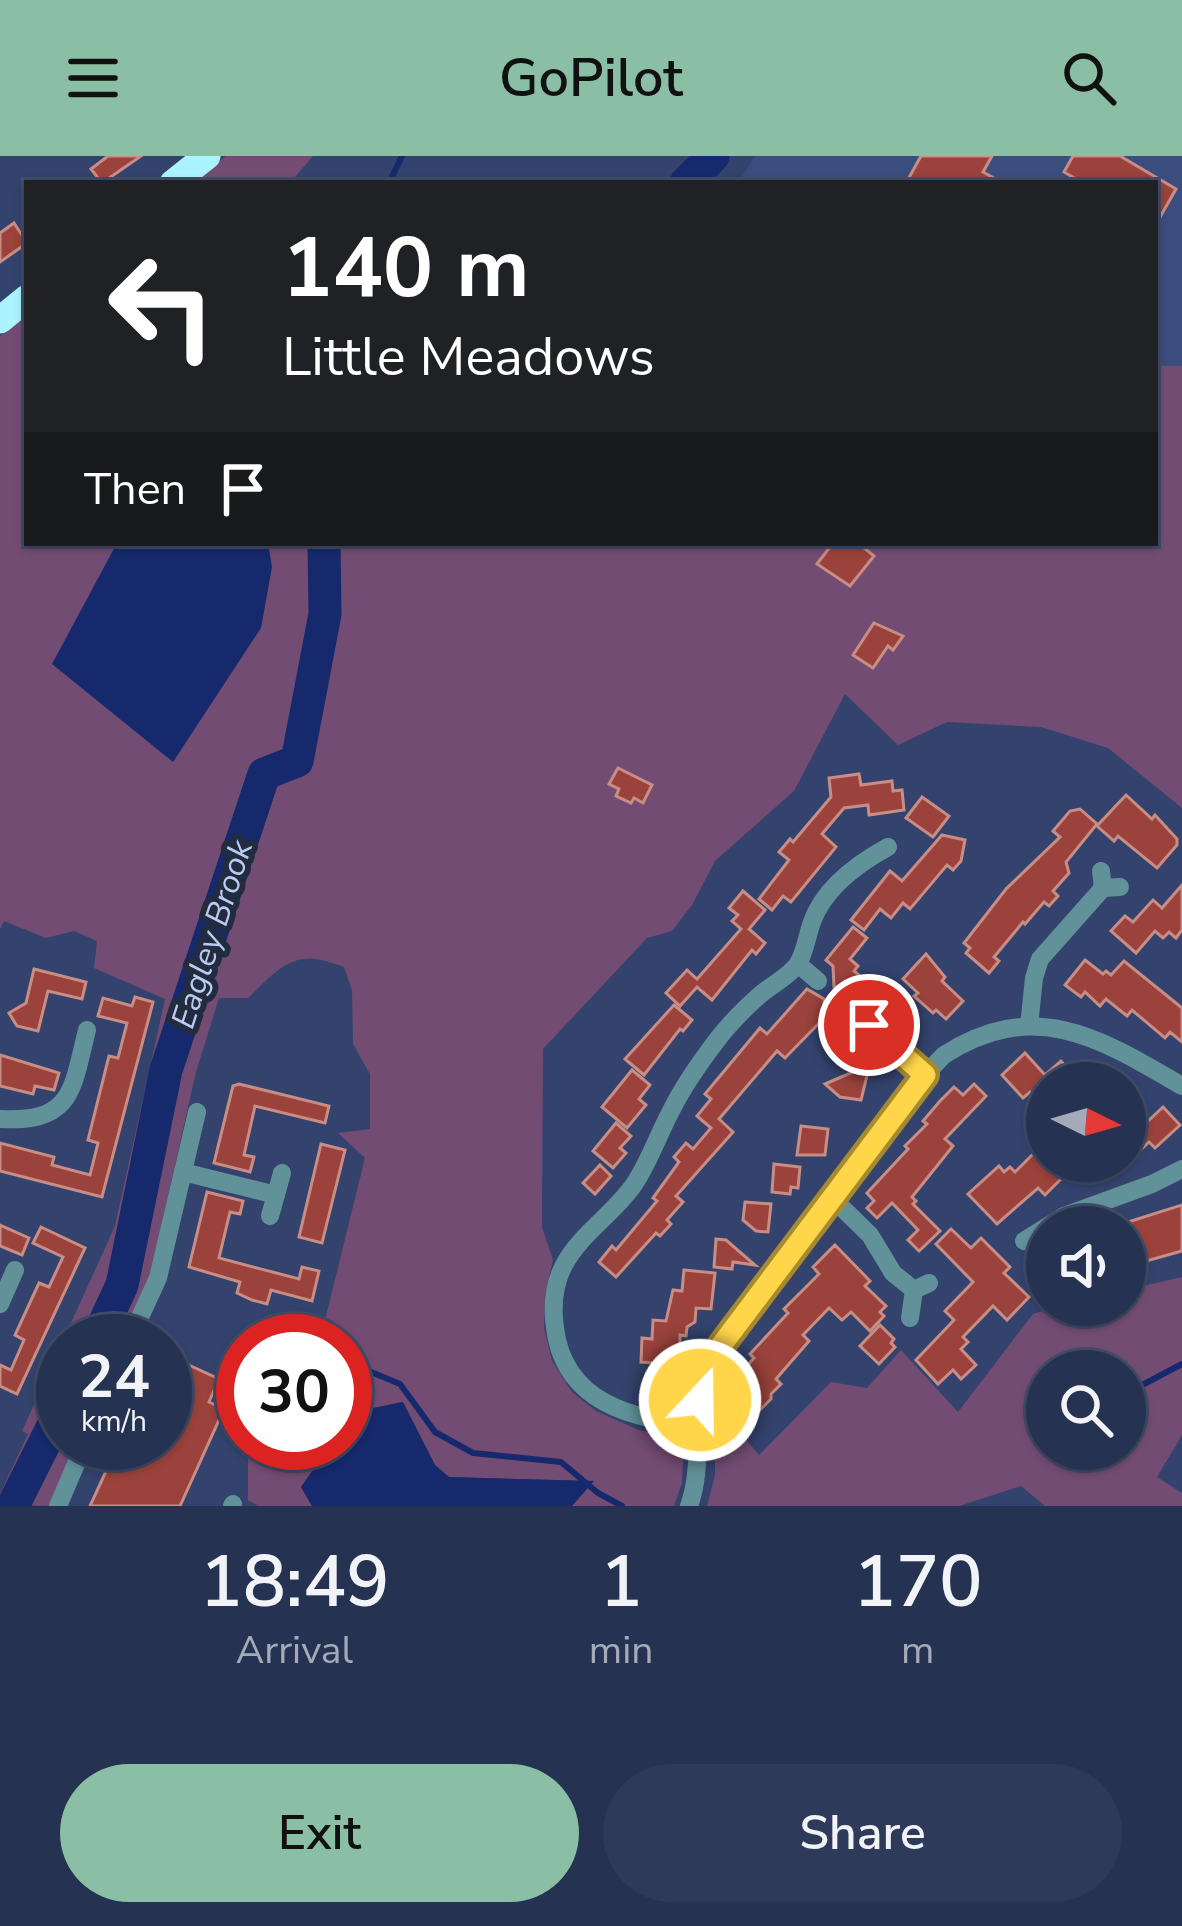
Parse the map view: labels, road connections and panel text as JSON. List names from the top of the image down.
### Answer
{
  "water": ["Eagley Brook"],
  "north": "right",
  "page": {
    "header": "GoPilot",
    "turn": ["140 m", "Little Meadows"],
    "then": "Then",
    "speed": "24 km/h",
    "limit": "30",
    "eta": [
      "18:49",
      "Arrival",
      "1",
      "min",
      "170",
      "m"
    ],
    "buttons": ["Exit", "Share"]
  }
}
